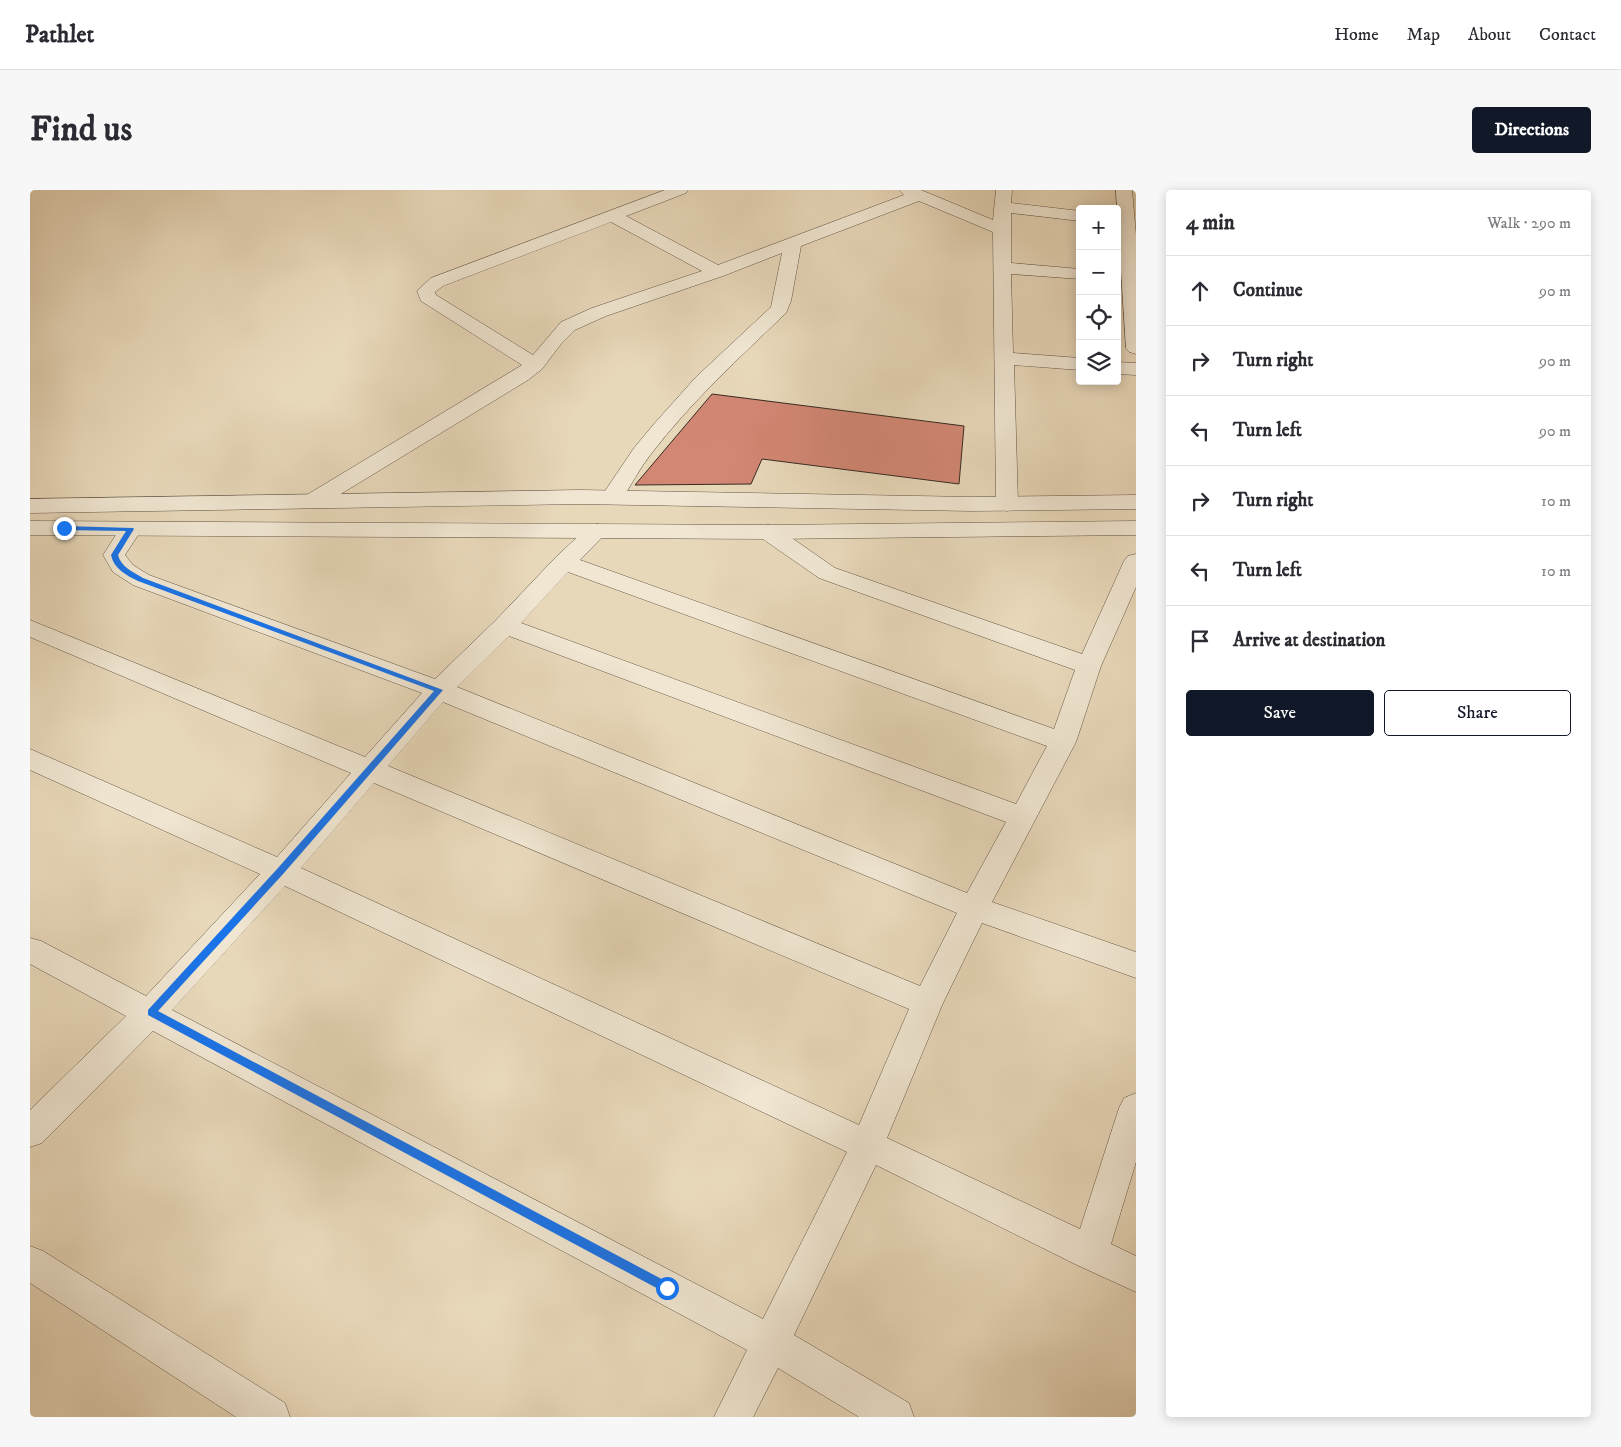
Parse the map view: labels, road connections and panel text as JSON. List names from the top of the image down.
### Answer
{
  "page": {
    "header": "Pathlet",
    "nav": [
      "Home",
      "Map",
      "About",
      "Contact"
    ],
    "buttons": [
      "Directions",
      ["Save", "Share"]
    ],
    "title": "Find us",
    "heading": ["4 min", "Walk · 290 m"],
    "map_buttons": ["+", "−"],
    "list": [
      ["Continue", "90 m"],
      ["Turn right", "90 m"],
      ["Turn left", "90 m"],
      ["Turn right", "10 m"],
      ["Turn left", "10 m"],
      "Arrive at destination"
    ]
  }
}
